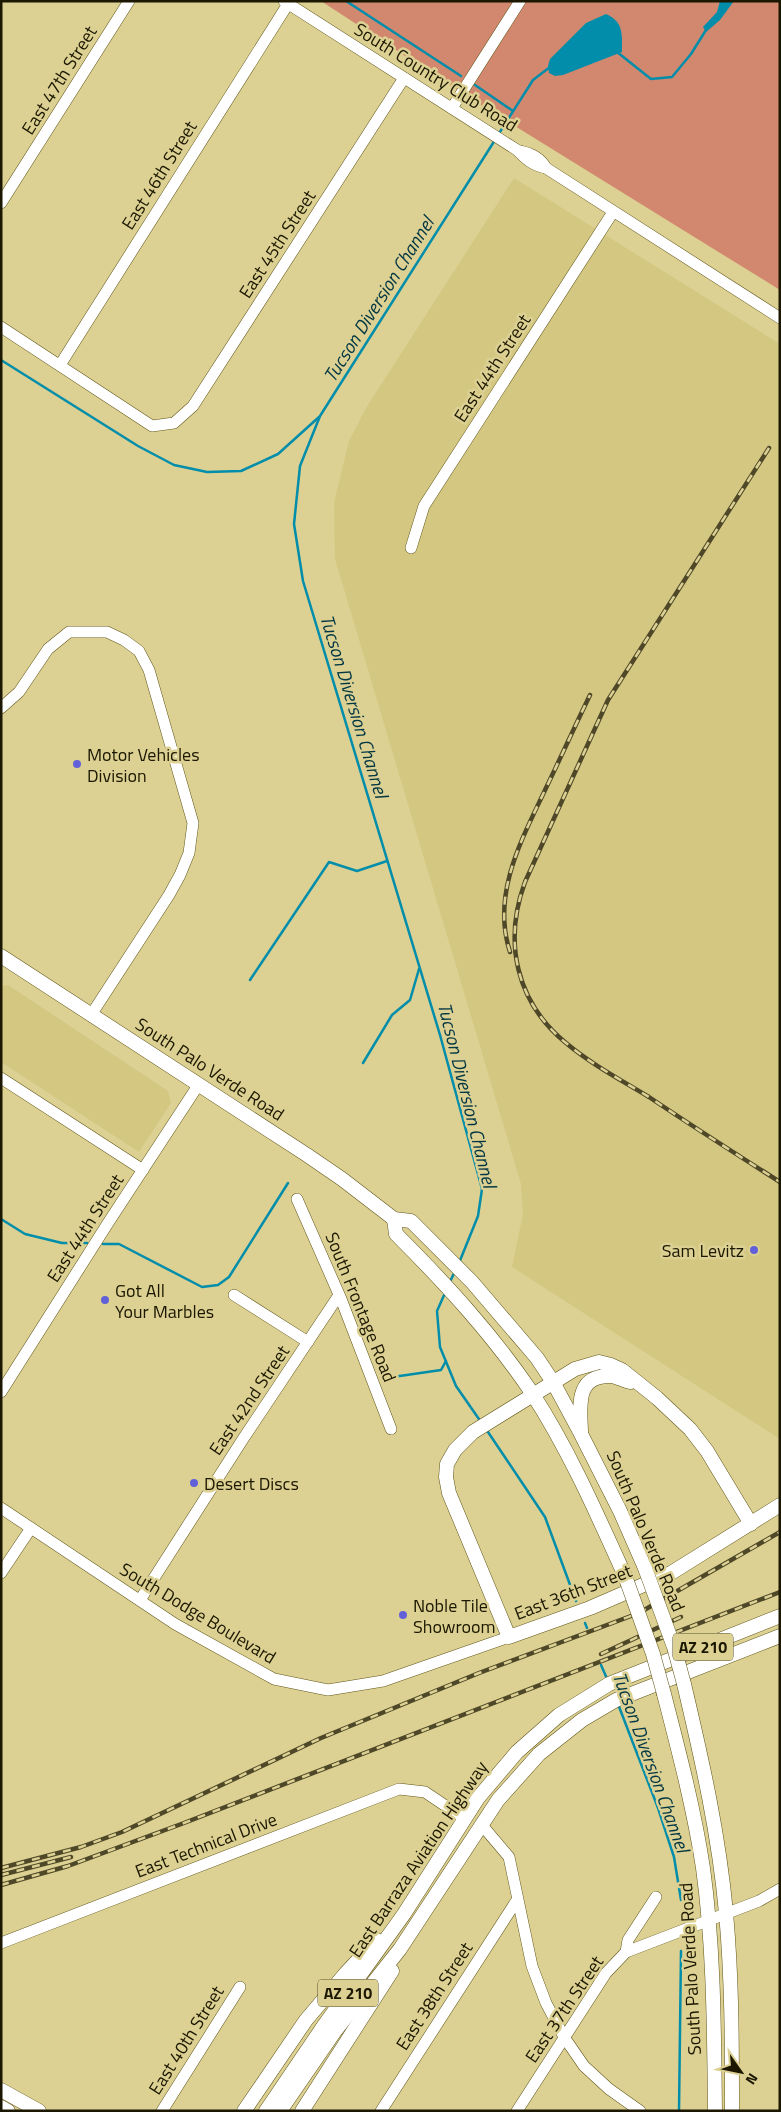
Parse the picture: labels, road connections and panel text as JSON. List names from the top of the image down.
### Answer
{
  "streets": {
    "main road": [
      "South Palo Verde Road",
      "East 36th Street",
      "AZ 210",
      "East Barraza Aviation Highway"
    ],
    "street": [
      "South Country Club Road",
      "East 47th Street",
      "East 46th Street",
      "East 45th Street",
      "East 44th Street",
      "South Frontage Road",
      "East 42nd Street",
      "South Dodge Boulevard",
      "East Technical Drive",
      "East 38th Street",
      "East 37th Street",
      "East 40th Street"
    ]
  },
  "crossings": [
    ["South Country Club Road", "East 46th Street"],
    ["South Country Club Road", "East 45th Street"],
    ["South Country Club Road", "East 44th Street"],
    ["East 46th Street", "East 45th Street"],
    ["East 44th Street", "South Palo Verde Road"],
    ["South Palo Verde Road", "East 37th Street"],
    ["South Frontage Road", "East 42nd Street"],
    ["East 42nd Street", "South Dodge Boulevard"],
    ["East 36th Street", "South Dodge Boulevard"],
    ["East Technical Drive", "East Barraza Aviation Highway"]
  ],
  "water": ["Tucson Diversion Channel"],
  "places": [
    "Motor Vehicles Division",
    "Sam Levitz",
    "Got All Your Marbles",
    "Desert Discs",
    "Noble Tile Showroom"
  ],
  "north": "bottom right"
}
